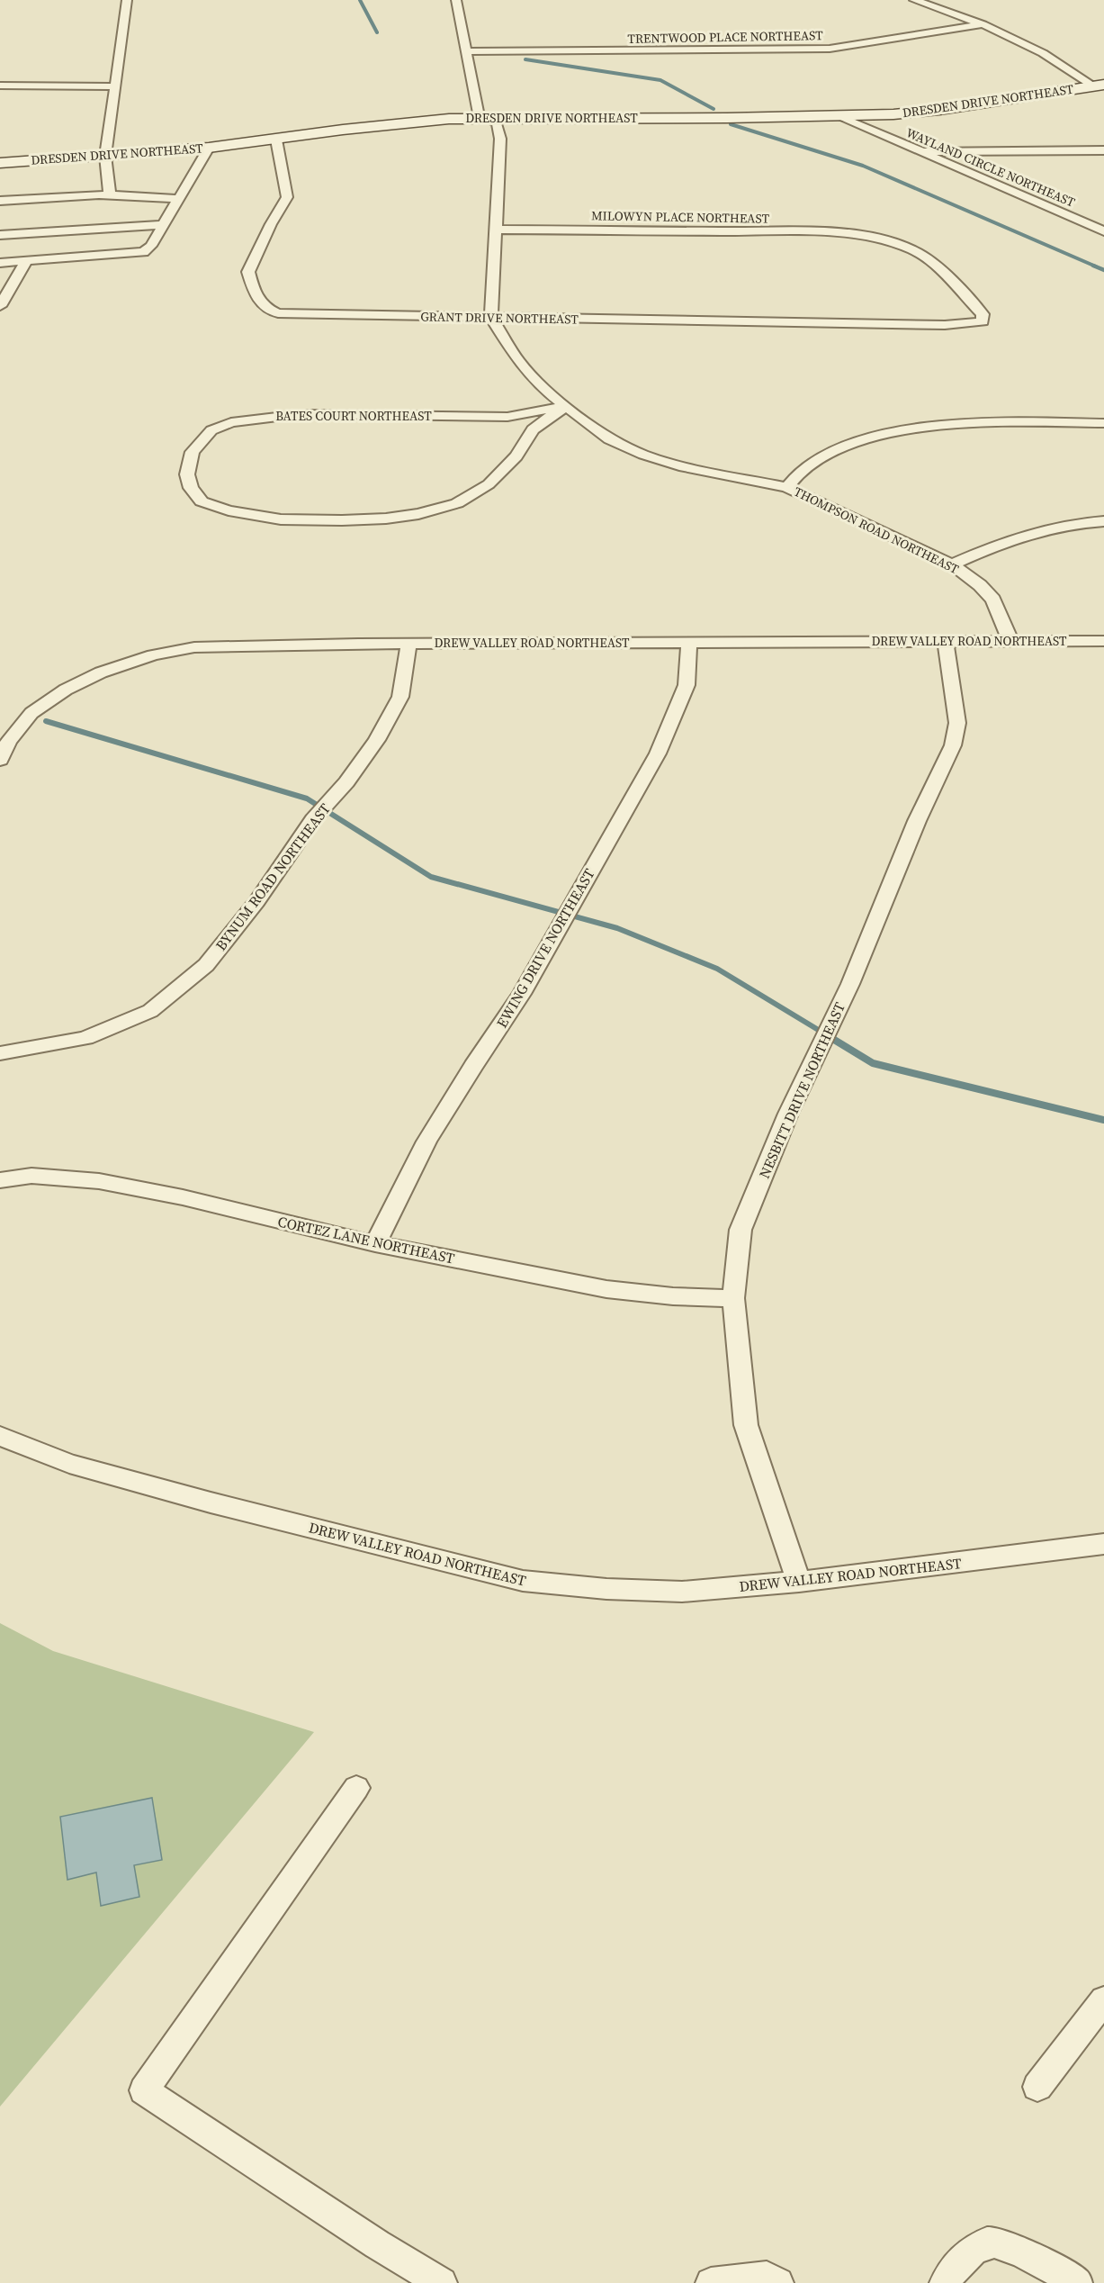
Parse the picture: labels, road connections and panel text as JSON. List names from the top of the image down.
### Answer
{
  "streets": {
    "street": [
      "TRENTWOOD PLACE NORTHEAST",
      "DRESDEN DRIVE NORTHEAST",
      "WAYLAND CIRCLE NORTHEAST",
      "MILOWYN PLACE NORTHEAST",
      "GRANT DRIVE NORTHEAST",
      "BATES COURT NORTHEAST",
      "THOMPSON ROAD NORTHEAST",
      "DREW VALLEY ROAD NORTHEAST",
      "BYNUM ROAD NORTHEAST",
      "EWING DRIVE NORTHEAST",
      "NESBITT DRIVE NORTHEAST",
      "CORTEZ LANE NORTHEAST"
    ]
  },
  "crossings": [
    ["DRESDEN DRIVE NORTHEAST", "WAYLAND CIRCLE NORTHEAST"],
    ["DRESDEN DRIVE NORTHEAST", "GRANT DRIVE NORTHEAST"],
    ["MILOWYN PLACE NORTHEAST", "GRANT DRIVE NORTHEAST"],
    ["GRANT DRIVE NORTHEAST", "THOMPSON ROAD NORTHEAST"],
    ["BATES COURT NORTHEAST", "THOMPSON ROAD NORTHEAST"],
    ["THOMPSON ROAD NORTHEAST", "DREW VALLEY ROAD NORTHEAST"],
    ["DREW VALLEY ROAD NORTHEAST", "BYNUM ROAD NORTHEAST"],
    ["DREW VALLEY ROAD NORTHEAST", "EWING DRIVE NORTHEAST"],
    ["DREW VALLEY ROAD NORTHEAST", "NESBITT DRIVE NORTHEAST"],
    ["EWING DRIVE NORTHEAST", "CORTEZ LANE NORTHEAST"],
    ["NESBITT DRIVE NORTHEAST", "CORTEZ LANE NORTHEAST"]
  ]
}
